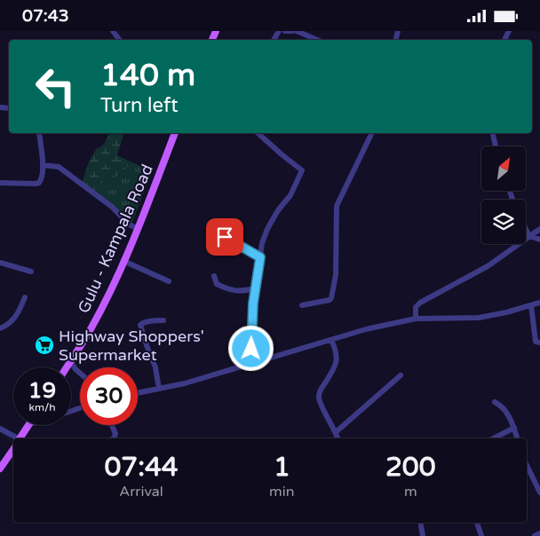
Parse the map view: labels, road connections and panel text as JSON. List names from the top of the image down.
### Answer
{
  "streets": {
    "main road": ["Gulu - Kampala Road"]
  },
  "places": {
    "supermarket": ["Highway Shoppers' Supermarket"]
  },
  "north": "top right",
  "page": {
    "status": "07:43",
    "turn": ["140 m", "Turn left"],
    "speed": "19 km/h",
    "limit": "30",
    "eta": [
      "07:44",
      "Arrival",
      "1",
      "min",
      "200",
      "m"
    ]
  }
}
